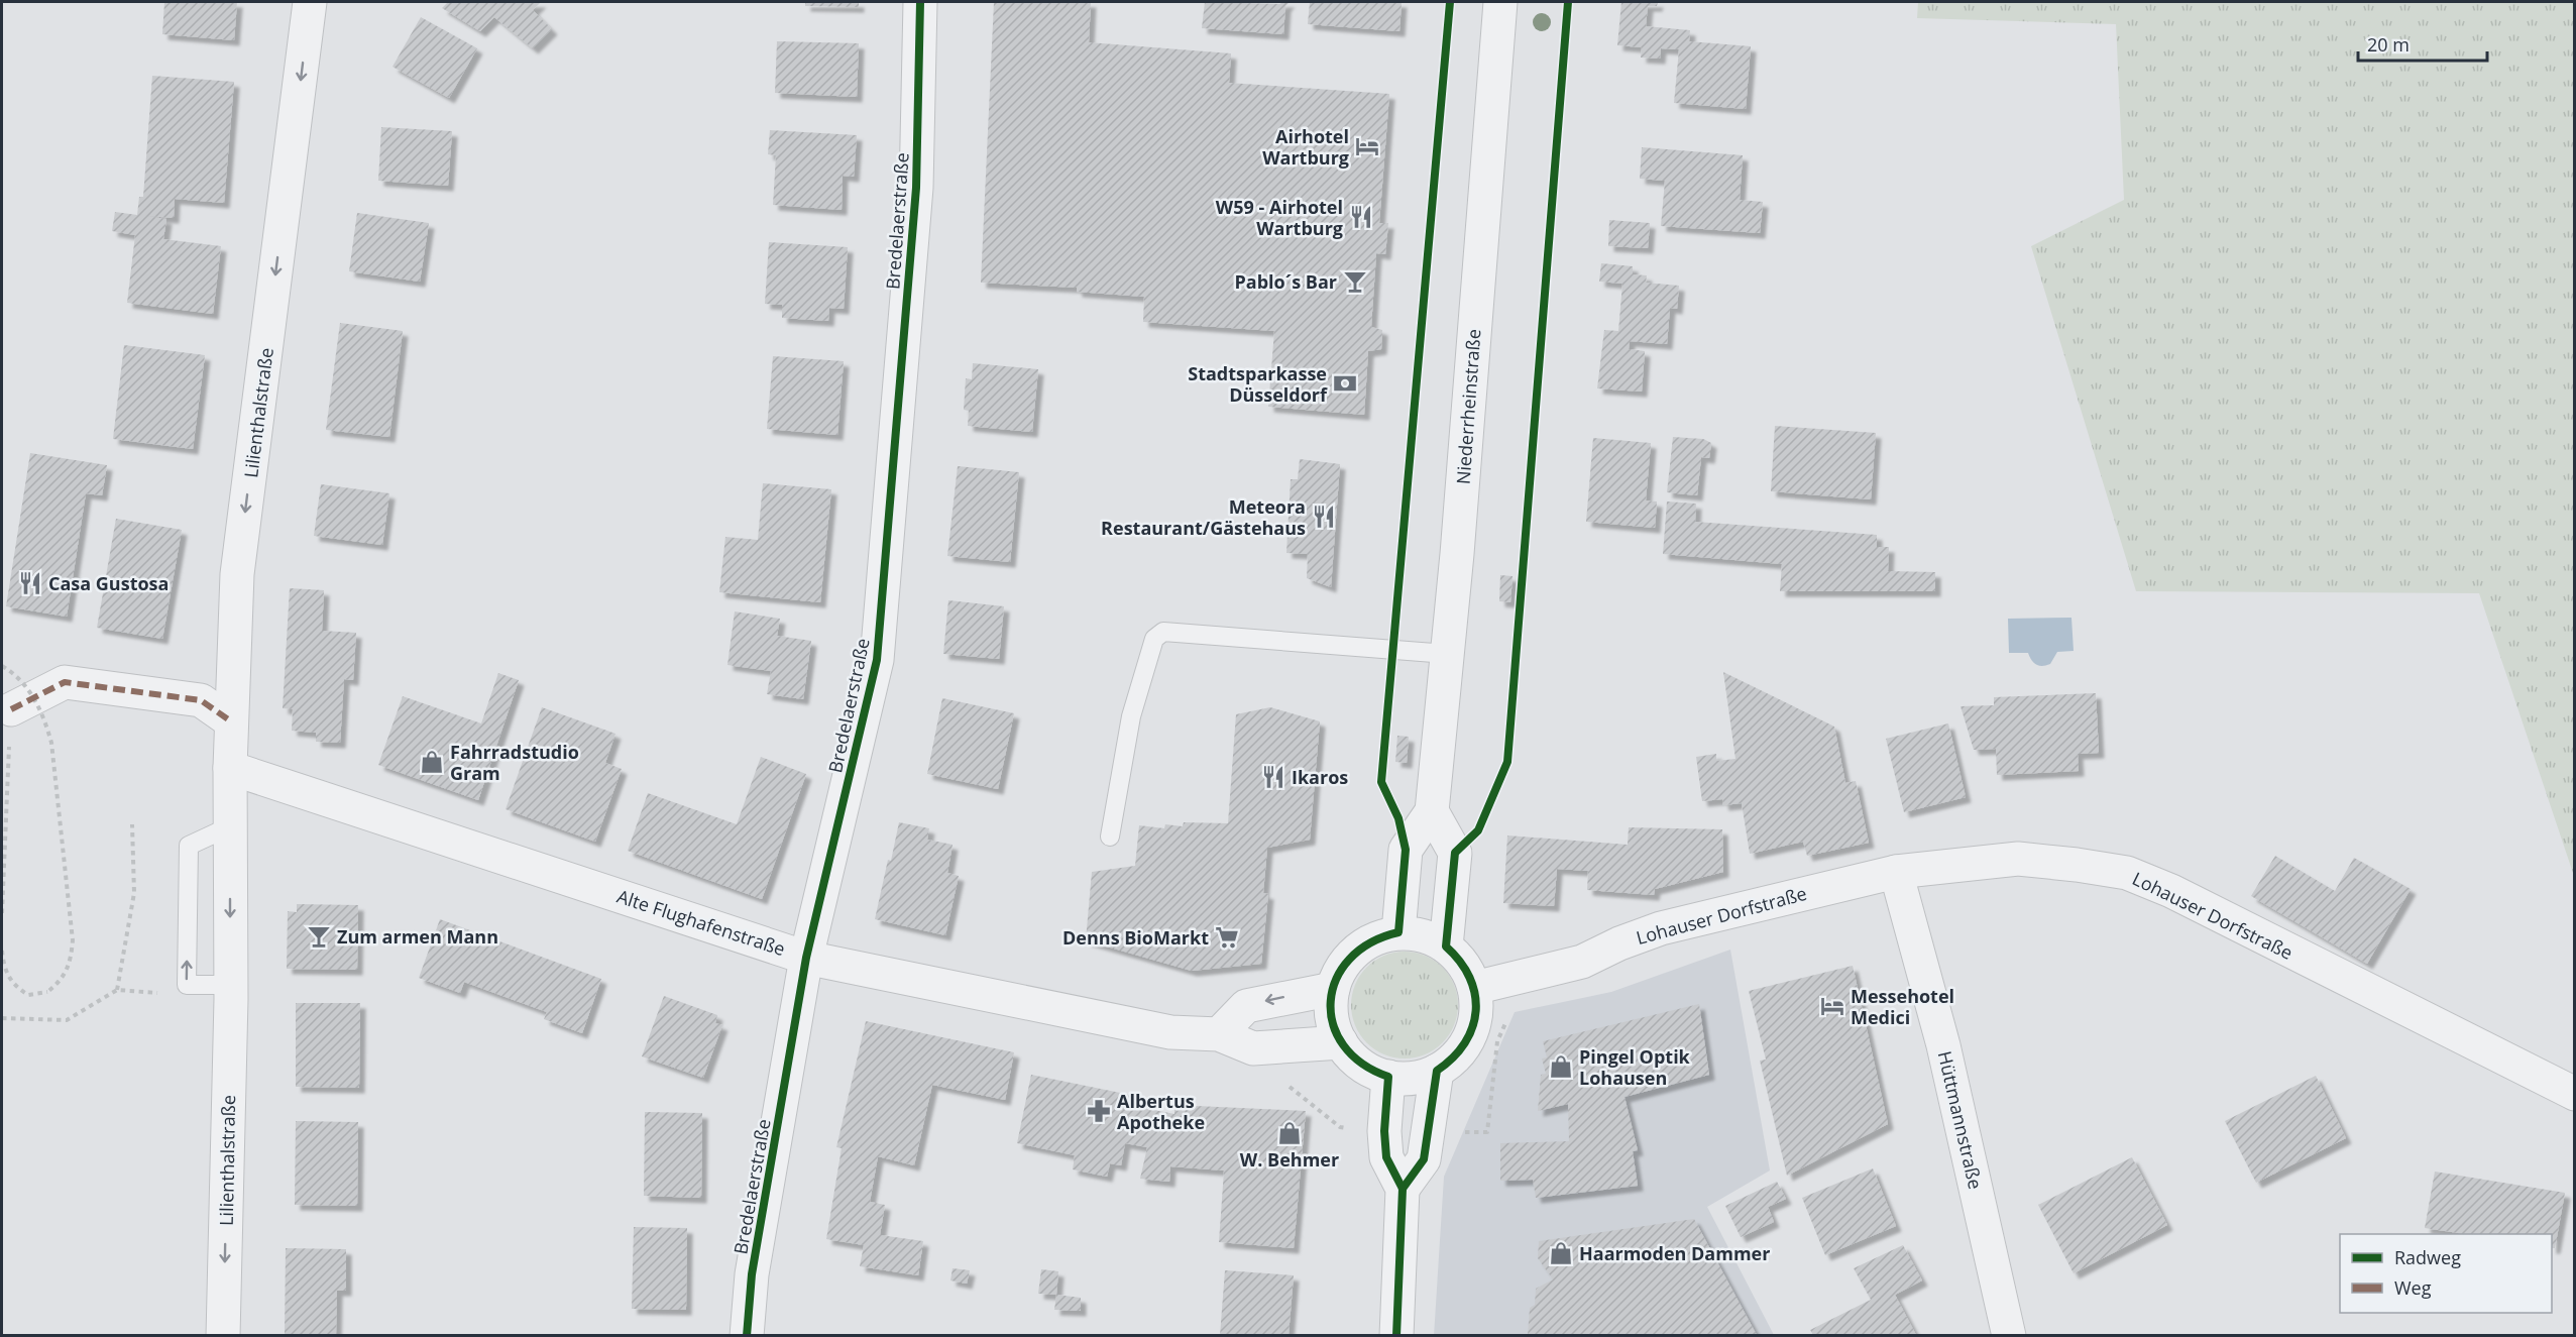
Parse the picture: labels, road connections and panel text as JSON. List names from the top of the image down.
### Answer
{
  "streets": {
    "street": [
      "Bredelaerstraße",
      "Niederrheinstraße",
      "Lilienthalstraße",
      "Lohauser Dorfstraße",
      "Alte Flughafenstraße",
      "Hüttmannstraße"
    ]
  },
  "crossings": [
    ["Bredelaerstraße", "Alte Flughafenstraße"],
    ["Niederrheinstraße", "Lohauser Dorfstraße"],
    ["Niederrheinstraße", "Alte Flughafenstraße"],
    ["Lilienthalstraße", "Alte Flughafenstraße"],
    ["Lohauser Dorfstraße", "Alte Flughafenstraße"],
    ["Lohauser Dorfstraße", "Hüttmannstraße"]
  ],
  "one_way": ["Lilienthalstraße"],
  "places": {
    "hotel": ["Airhotel Wartburg", "Messehotel Medici"],
    "restaurant": [
      "W59 - Airhotel Wartburg",
      "Meteora Restaurant/Gästehaus",
      "Casa Gustosa",
      "Ikaros"
    ],
    "bar": ["Pablo´s Bar", "Zum armen Mann"],
    "bank": ["Stadtsparkasse Düsseldorf"],
    "shop": [
      "Fahrradstudio Gram",
      "Pingel Optik Lohausen",
      "W. Behmer",
      "Haarmoden Dammer"
    ],
    "supermarket": ["Denns BioMarkt"],
    "pharmacy": ["Albertus Apotheke"]
  },
  "legend": ["Radweg", "Weg"],
  "scale_bar": "20 m"
}
